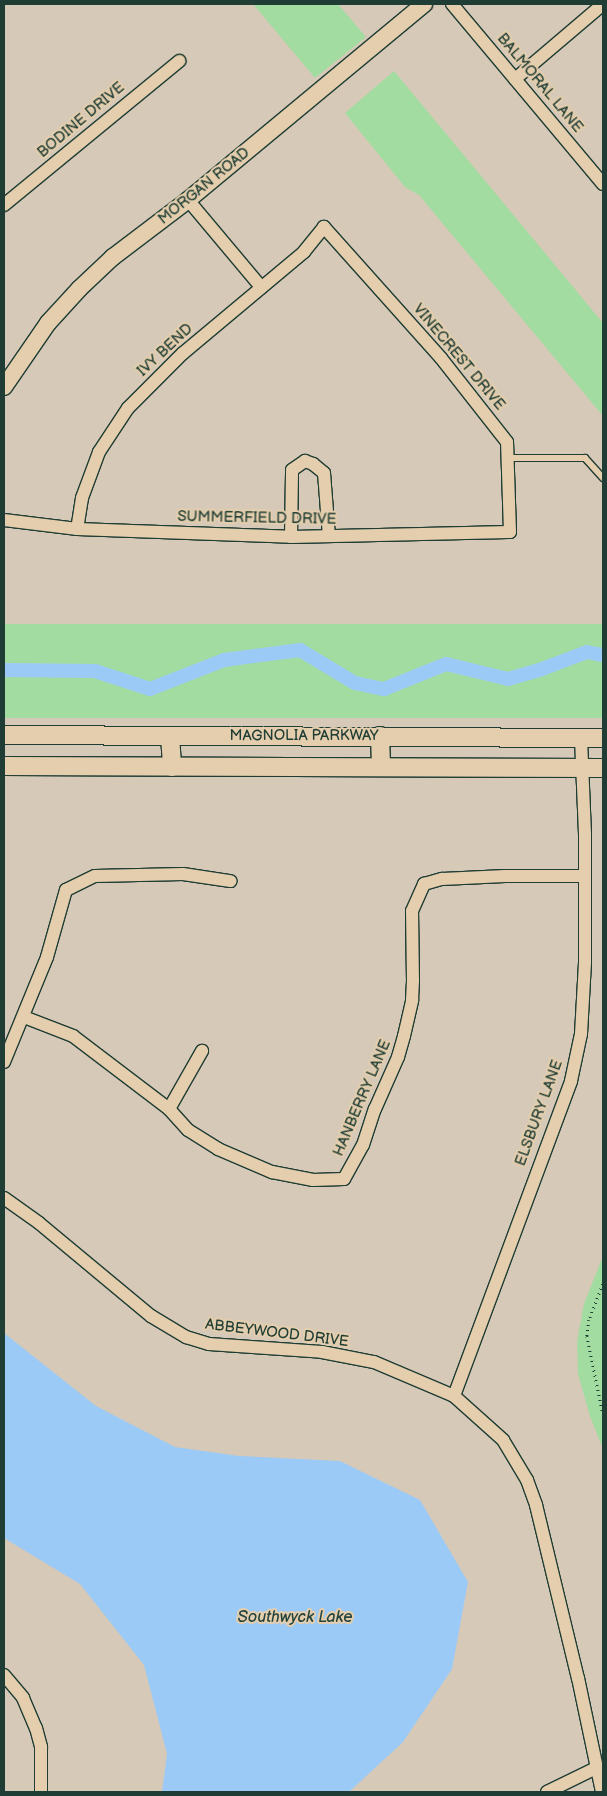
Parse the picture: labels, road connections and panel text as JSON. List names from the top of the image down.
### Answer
{
  "streets": {
    "main road": ["MAGNOLIA PARKWAY"],
    "street": [
      "BALMORAL LANE",
      "BODINE DRIVE",
      "MORGAN ROAD",
      "IVY BEND",
      "VINECREST DRIVE",
      "SUMMERFIELD DRIVE",
      "HANBERRY LANE",
      "ELSBURY LANE",
      "ABBEYWOOD DRIVE"
    ]
  },
  "crossings": [
    ["IVY BEND", "VINECREST DRIVE"],
    ["IVY BEND", "SUMMERFIELD DRIVE"],
    ["VINECREST DRIVE", "SUMMERFIELD DRIVE"],
    ["MAGNOLIA PARKWAY", "ELSBURY LANE"],
    ["HANBERRY LANE", "ELSBURY LANE"],
    ["ELSBURY LANE", "ABBEYWOOD DRIVE"]
  ],
  "water": ["Southwyck Lake"]
}
